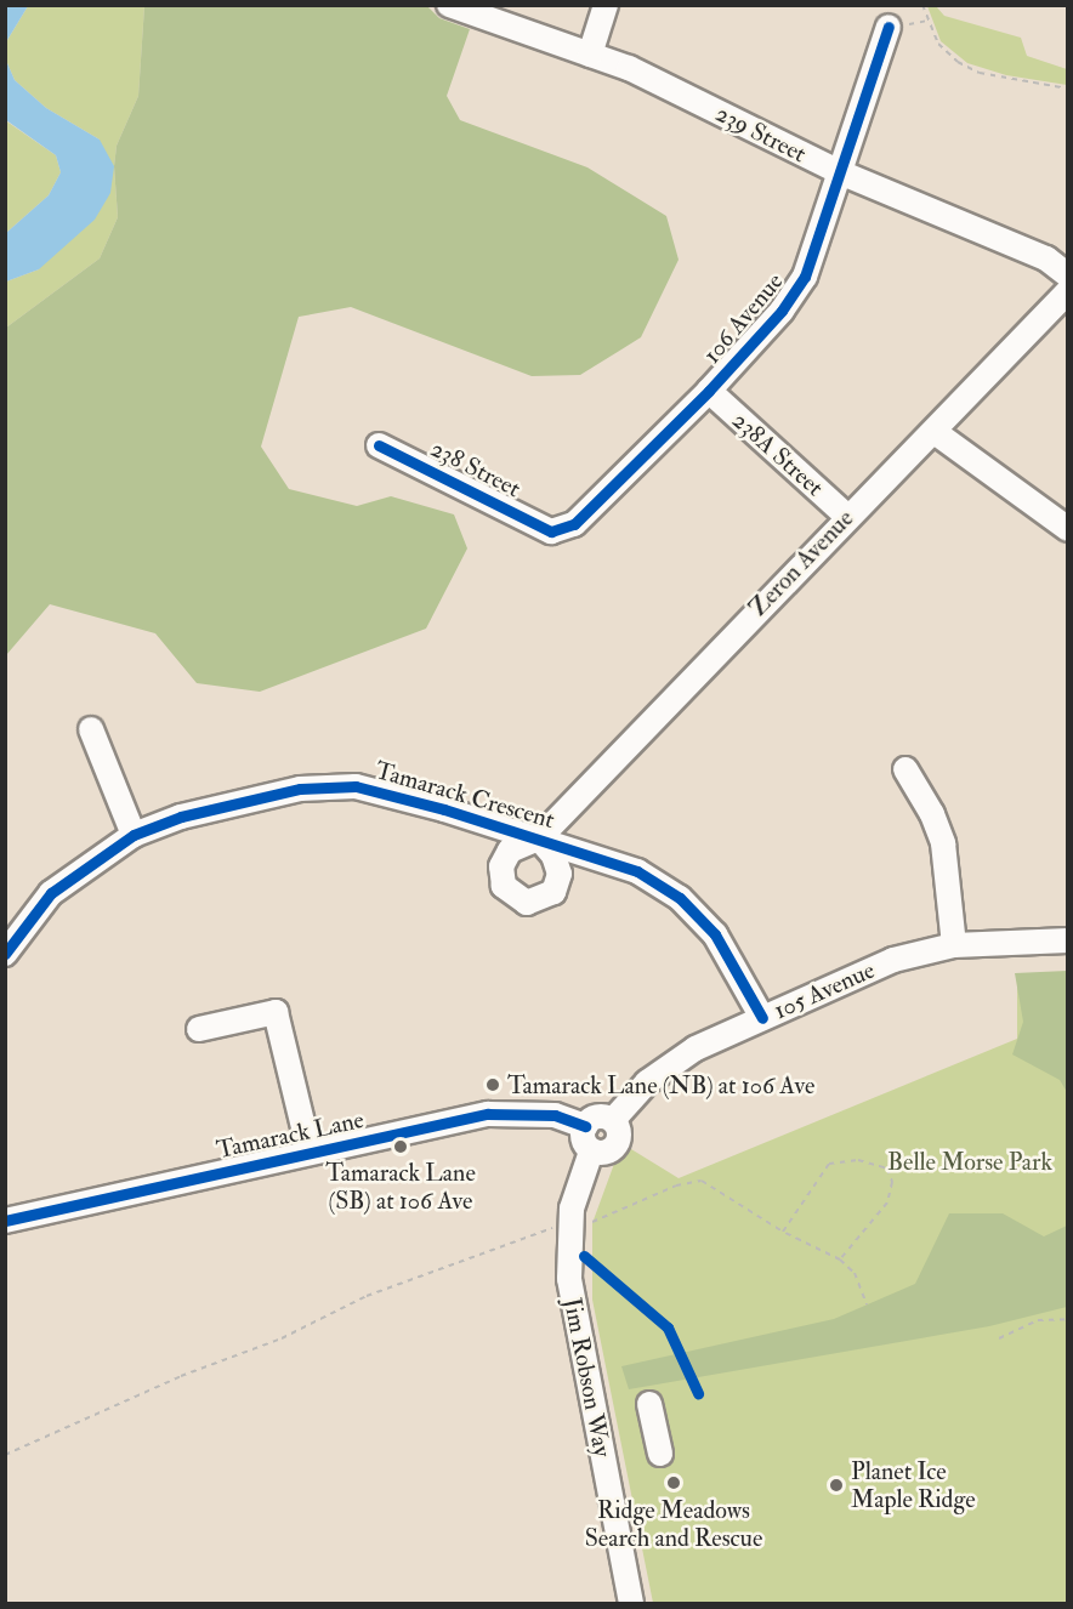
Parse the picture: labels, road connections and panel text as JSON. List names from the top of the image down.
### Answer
{
  "streets": {
    "street": [
      "239 Street",
      "106 Avenue",
      "238A Street",
      "238 Street",
      "Zeron Avenue",
      "Tamarack Crescent",
      "105 Avenue",
      "Tamarack Lane",
      "Jim Robson Way"
    ]
  },
  "crossings": [
    ["239 Street", "106 Avenue"],
    ["106 Avenue", "238A Street"],
    ["106 Avenue", "238 Street"],
    ["238A Street", "Zeron Avenue"],
    ["Zeron Avenue", "Tamarack Crescent"],
    ["Tamarack Crescent", "105 Avenue"],
    ["105 Avenue", "Tamarack Lane"],
    ["105 Avenue", "Jim Robson Way"],
    ["Tamarack Lane", "Jim Robson Way"]
  ],
  "parks": ["Belle Morse Park"],
  "places": [
    "Tamarack Lane (NB) at 106 Ave",
    "Tamarack Lane (SB) at 106 Ave",
    "Ridge Meadows Search and Rescue",
    "Planet Ice Maple Ridge"
  ]
}
